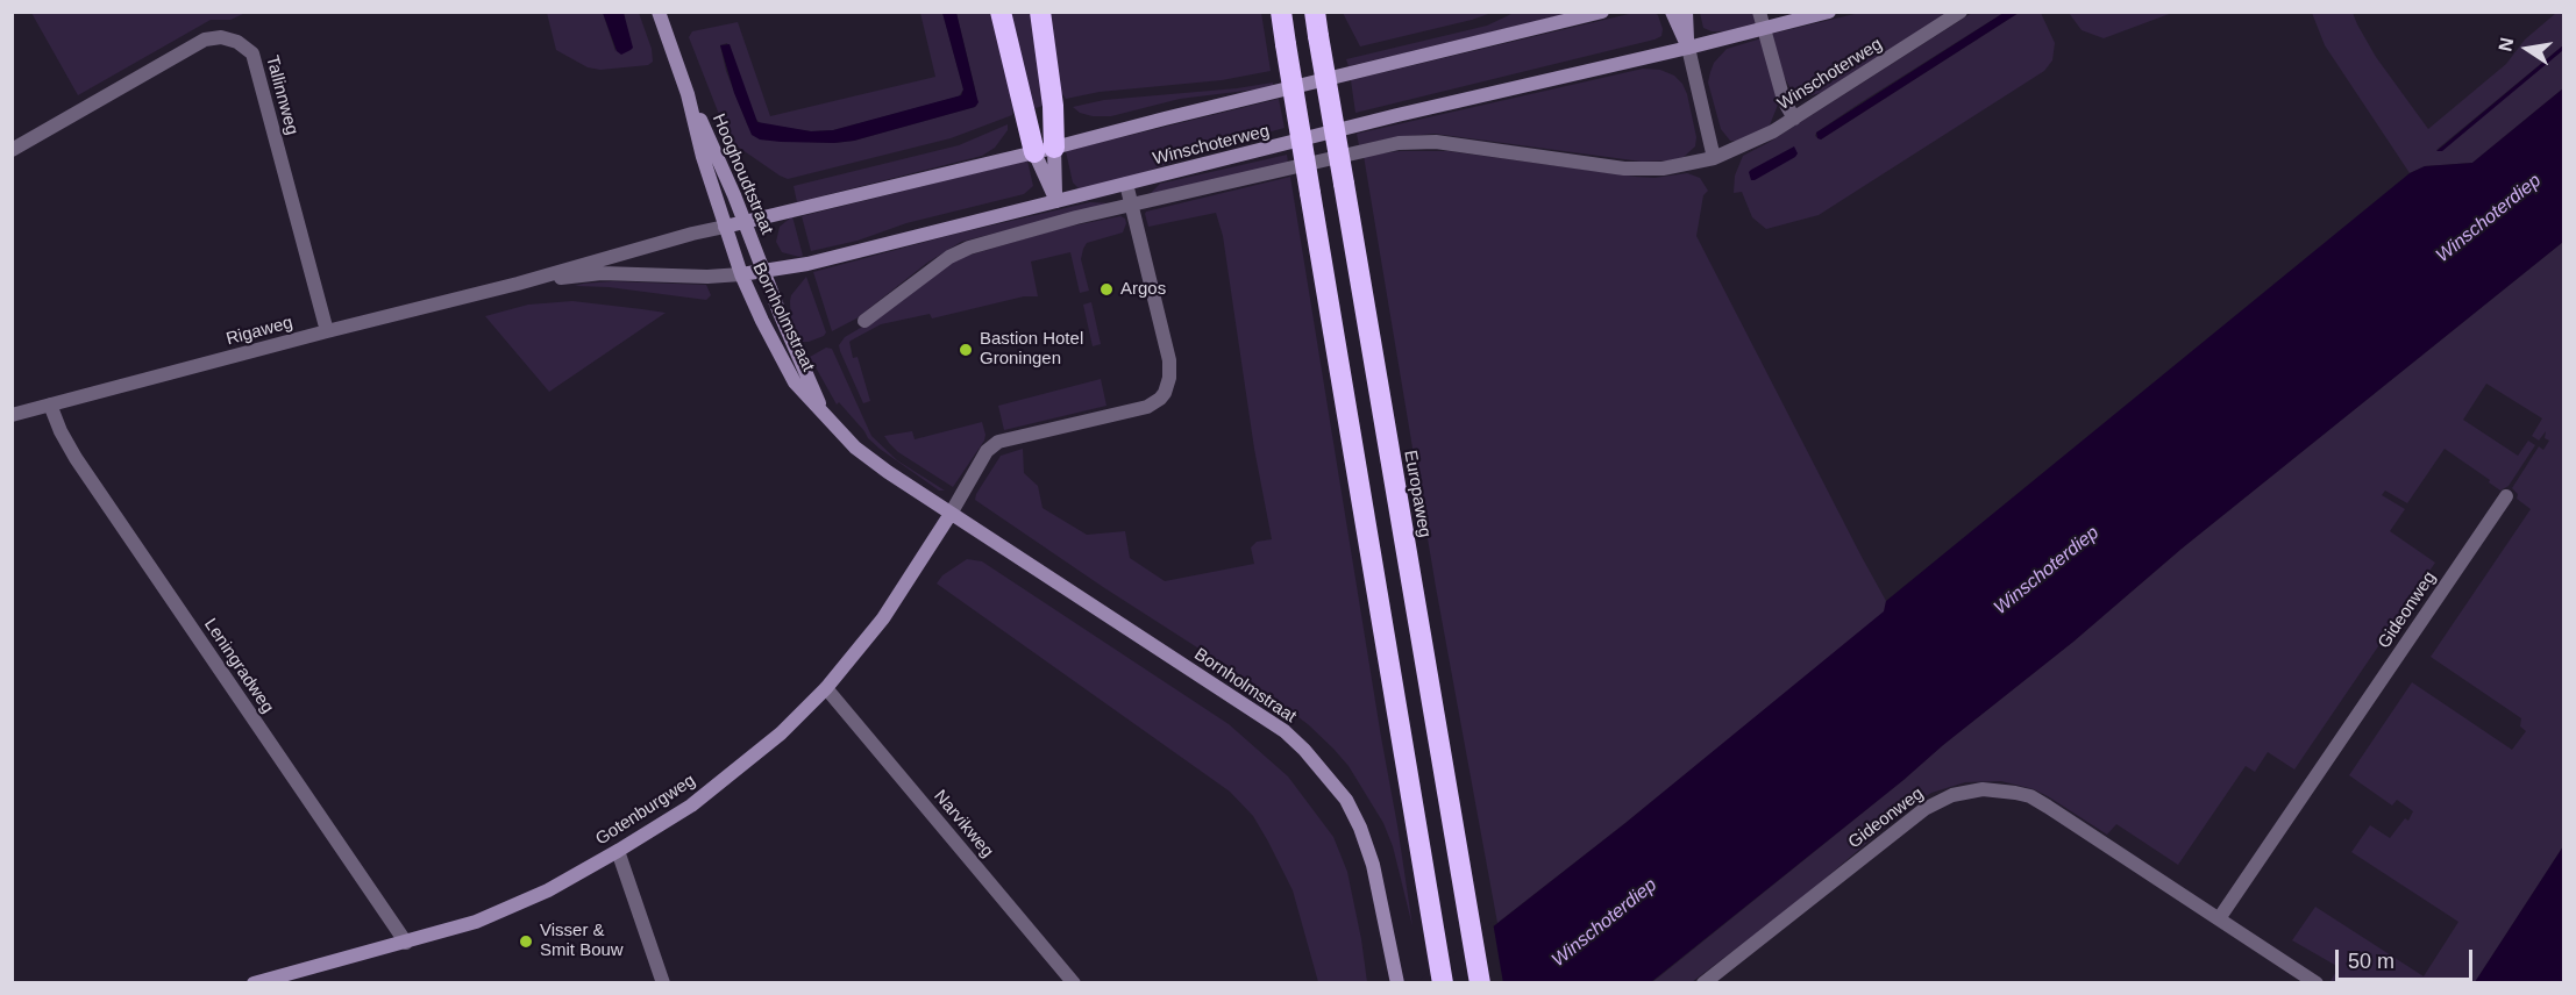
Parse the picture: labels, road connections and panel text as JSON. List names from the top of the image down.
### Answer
{
  "streets": {
    "highway": ["Europaweg"],
    "street": [
      "Winschoterweg",
      "Tallinnweg",
      "Hooghoudtstraat",
      "Bornholmstraat",
      "Rigaweg",
      "Gideonweg",
      "Leningradweg",
      "Gotenburgweg",
      "Narvikweg"
    ]
  },
  "crossings": [
    ["Winschoterweg", "Hooghoudtstraat"],
    ["Winschoterweg", "Bornholmstraat"],
    ["Winschoterweg", "Rigaweg"],
    ["Tallinnweg", "Rigaweg"],
    ["Hooghoudtstraat", "Bornholmstraat"],
    ["Hooghoudtstraat", "Rigaweg"],
    ["Bornholmstraat", "Rigaweg"],
    ["Bornholmstraat", "Gotenburgweg"],
    ["Rigaweg", "Leningradweg"],
    ["Leningradweg", "Gotenburgweg"],
    ["Gotenburgweg", "Narvikweg"]
  ],
  "water": ["Winschoterdiep"],
  "places": ["Argos", "Bastion Hotel Groningen", "Visser & Smit Bouw"],
  "scale_bar": "50 m",
  "north": "left"
}
